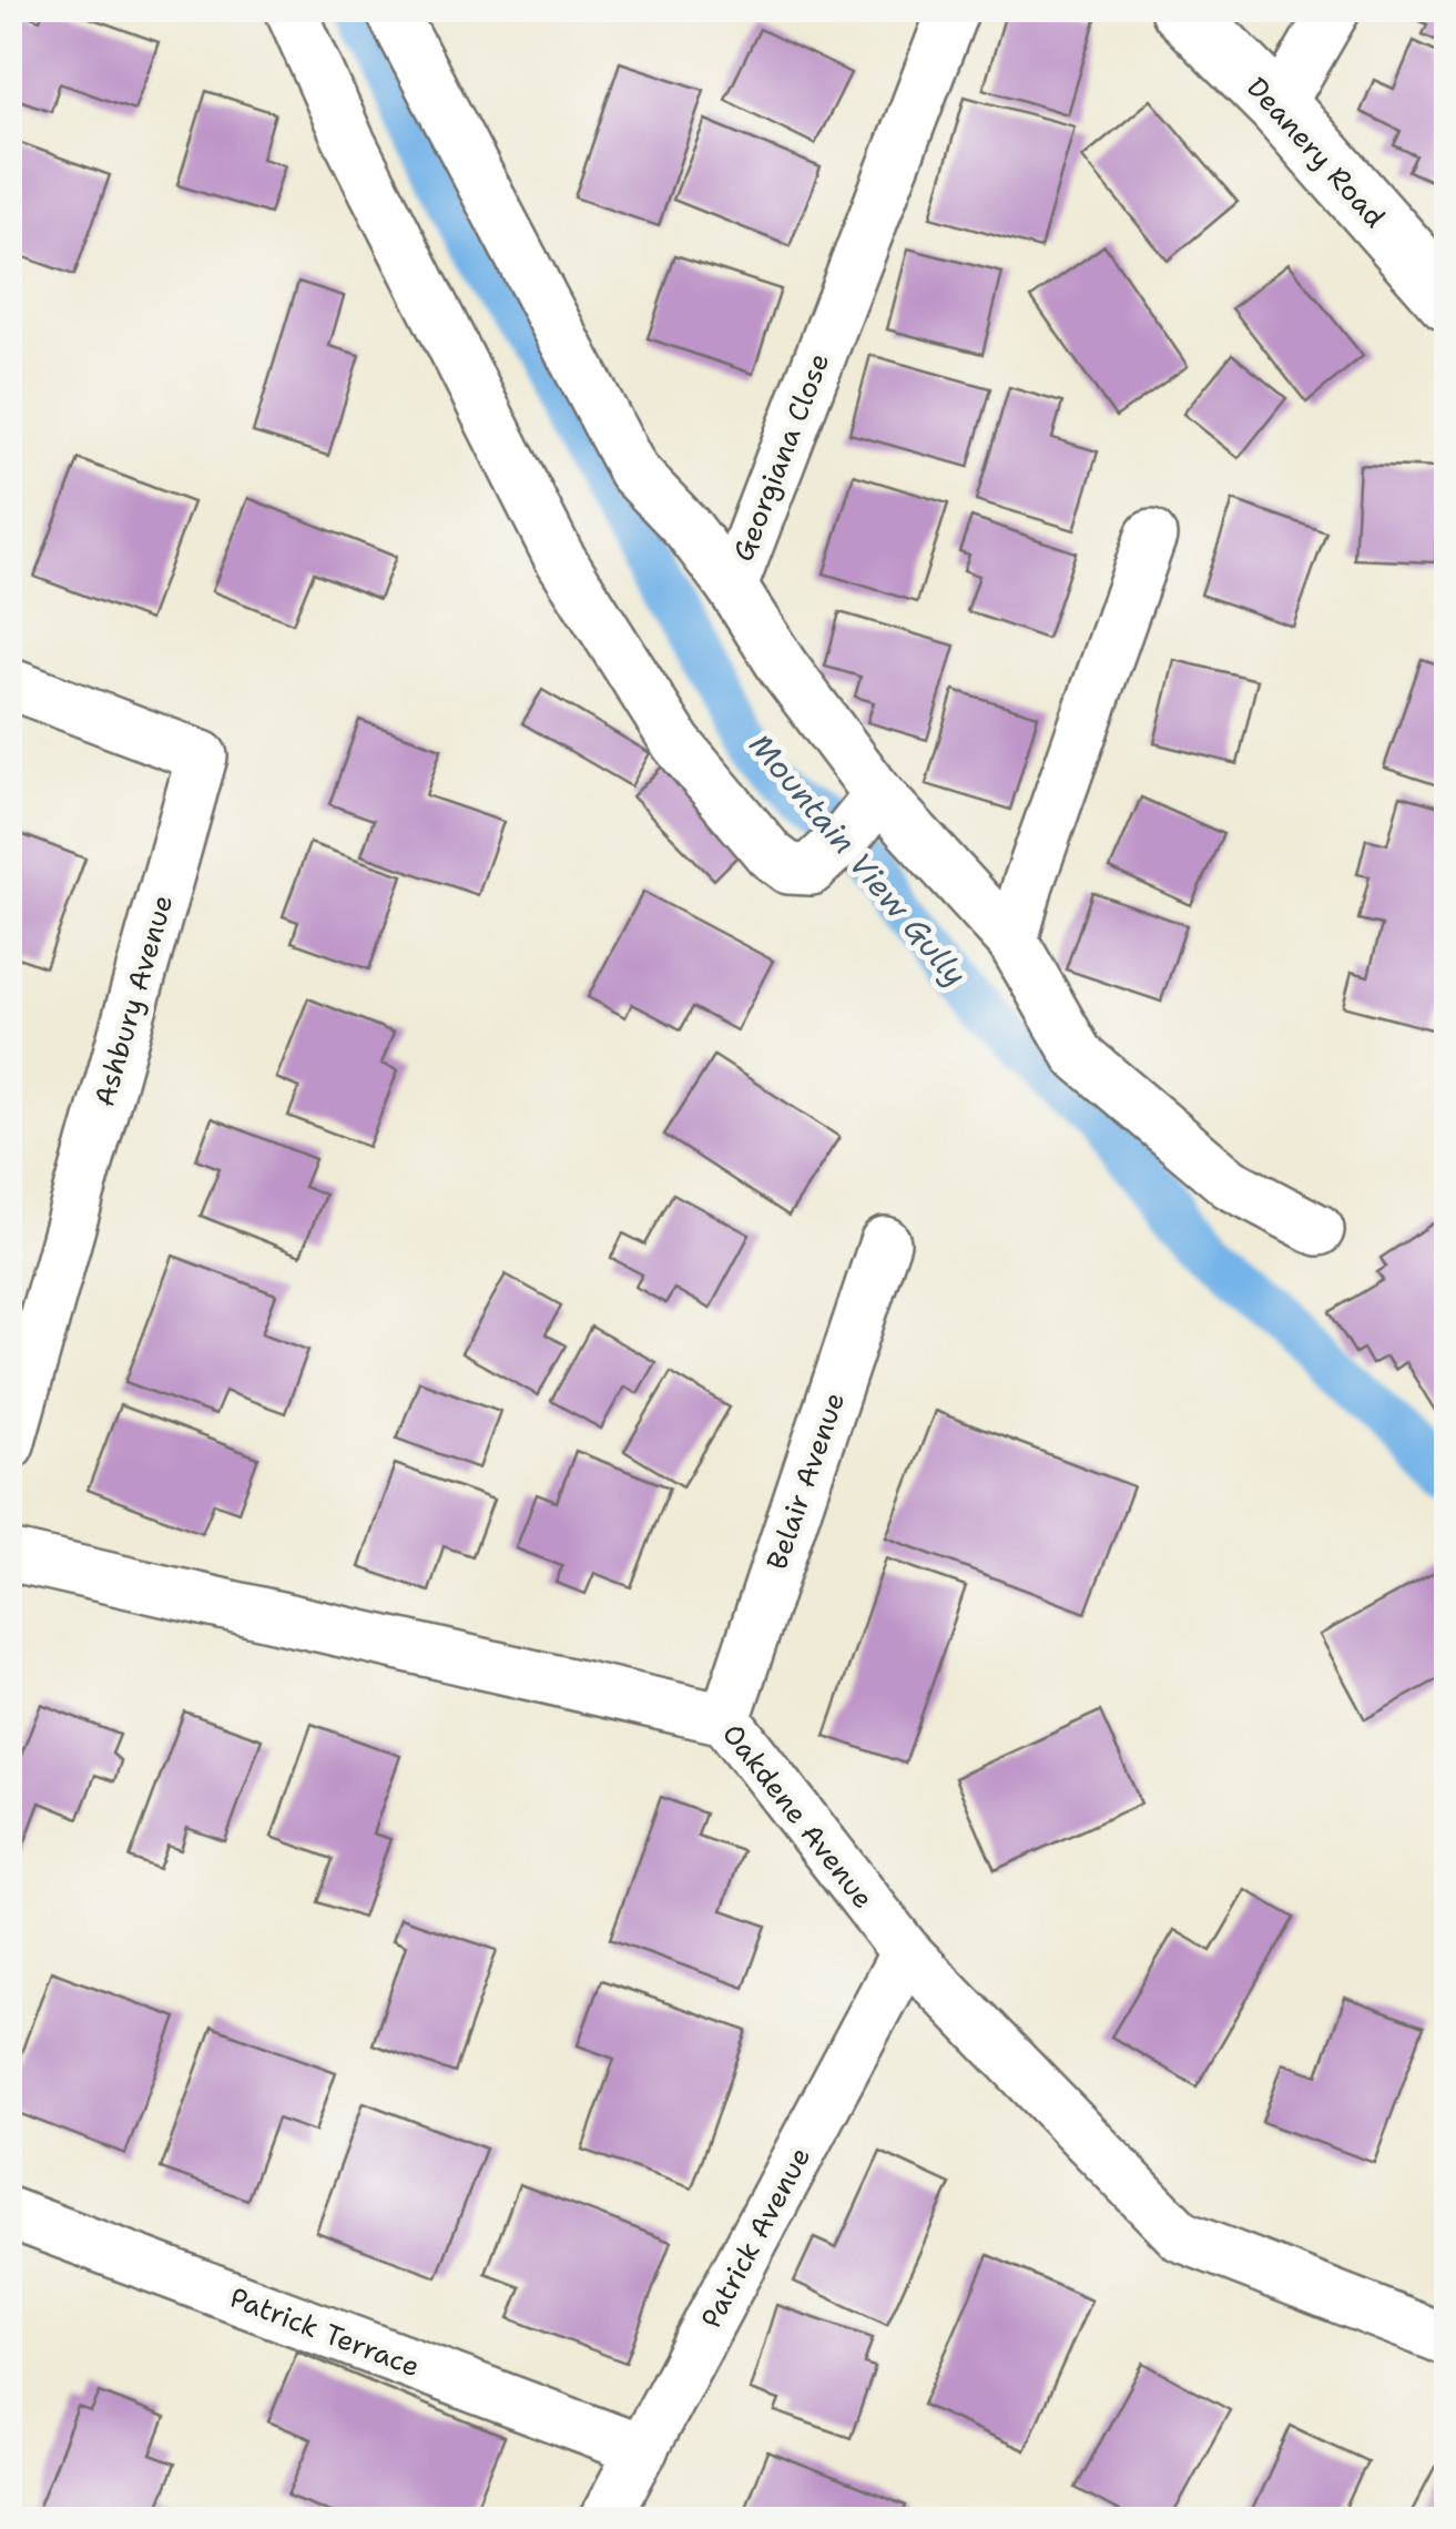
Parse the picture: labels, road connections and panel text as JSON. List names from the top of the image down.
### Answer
{
  "streets": {
    "street": [
      "Deanery Road",
      "Georgiana Close",
      "Ashbury Avenue",
      "Belair Avenue",
      "Oakdene Avenue",
      "Patrick Avenue",
      "Patrick Terrace"
    ]
  },
  "crossings": [
    ["Belair Avenue", "Oakdene Avenue"],
    ["Oakdene Avenue", "Patrick Avenue"],
    ["Patrick Avenue", "Patrick Terrace"]
  ],
  "water": ["Mountain View Gully"]
}
